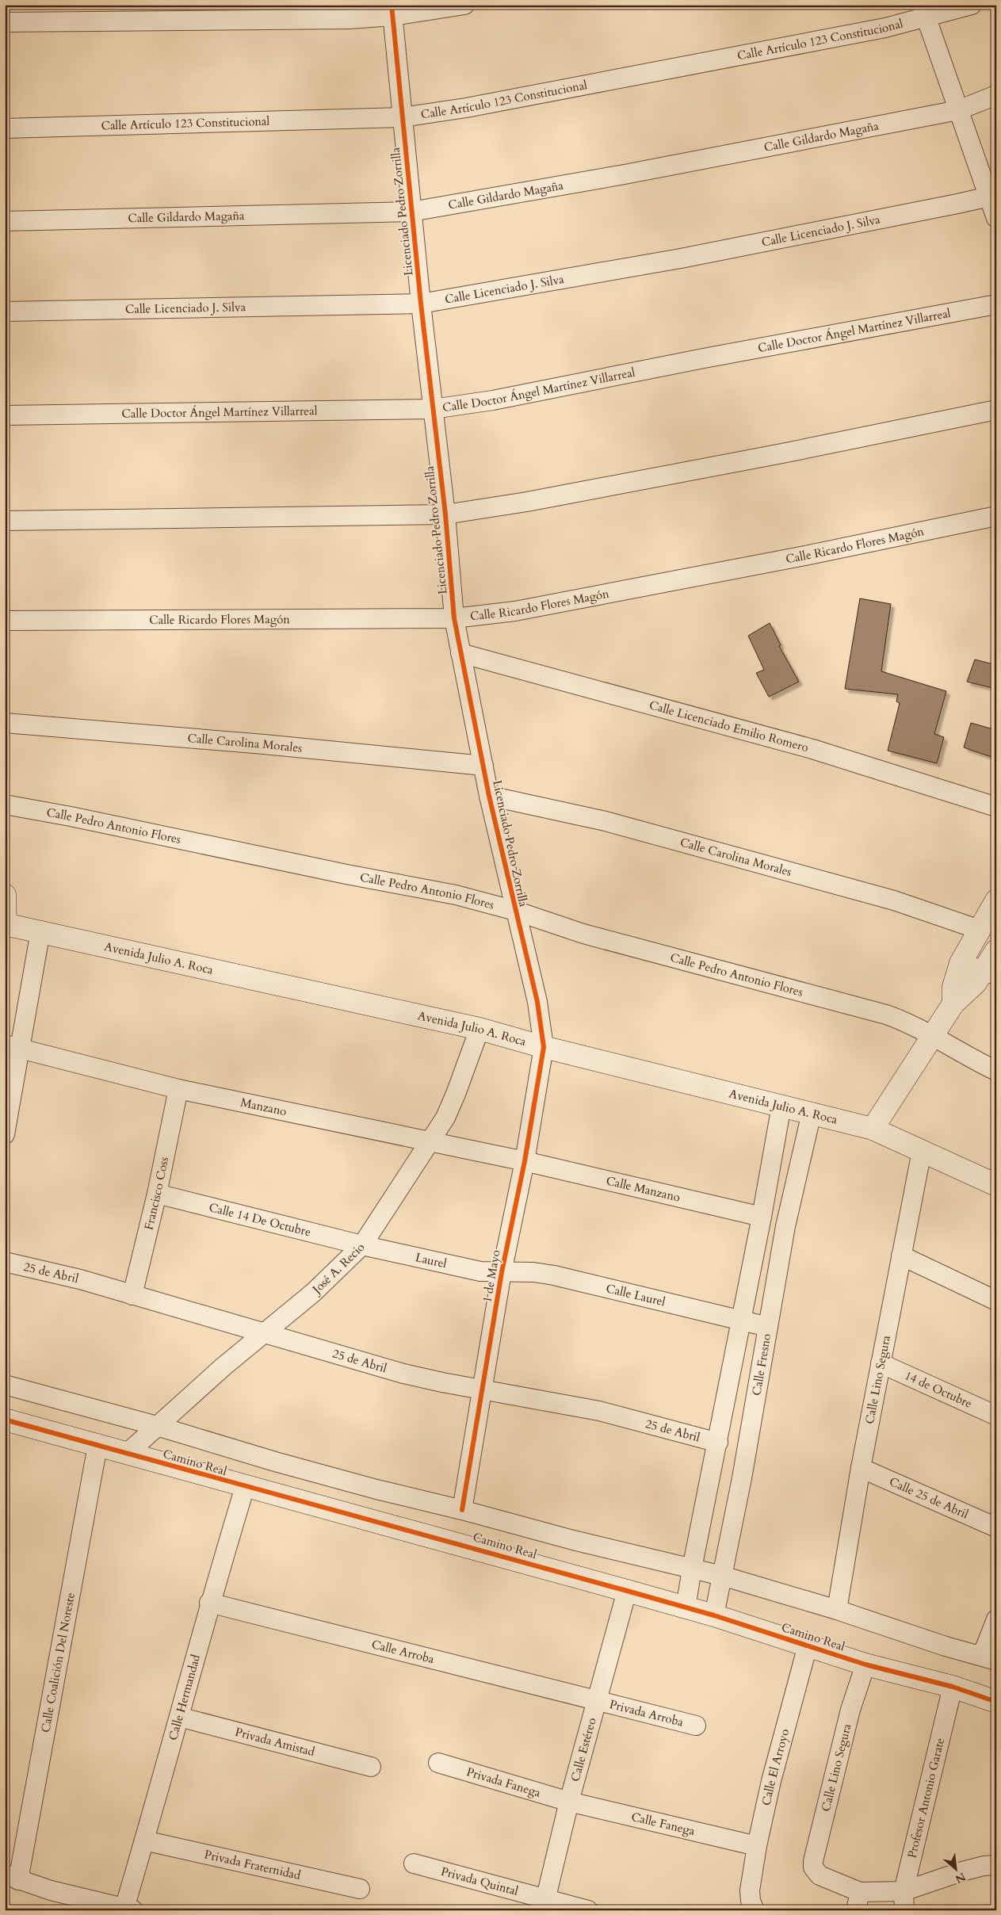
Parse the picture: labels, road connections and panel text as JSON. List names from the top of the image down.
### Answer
{
  "streets": {
    "street": [
      "Calle Artículo 123 Constitucional",
      "Calle Gildardo Magaña",
      "Licenciado Pedro Zorrilla",
      "Calle Licenciado J. Silva",
      "Calle Doctor Ángel Martínez Villarreal",
      "Calle Ricardo Flores Magón",
      "Calle Licenciado Emilio Romero",
      "Calle Carolina Morales",
      "Calle Pedro Antonio Flores",
      "Avenida Julio A. Roca",
      "Manzano",
      "Calle Manzano",
      "Francisco Coss",
      "Calle 14 De Octubre",
      "Laurel",
      "José A. Recio",
      "25 de Abril",
      "1 de Mayo",
      "Calle Laurel",
      "Calle Fresno",
      "Calle Lino Segura",
      "14 de Octubre",
      "Camino Real",
      "Calle 25 de Abril",
      "Calle Arroba",
      "Calle Coalición Del Noreste",
      "Calle Hermandad",
      "Privada Arroba",
      "Privada Amistad",
      "Calle Estéreo",
      "Calle El Arroyo",
      "Privada Fanega",
      "Profesor Antonio Garate",
      "Calle Fanega",
      "Privada Fraternidad",
      "Privada Quintal"
    ]
  },
  "crossings": [
    ["Calle Artículo 123 Constitucional", "Licenciado Pedro Zorrilla"],
    ["Calle Gildardo Magaña", "Licenciado Pedro Zorrilla"],
    ["Licenciado Pedro Zorrilla", "Calle Licenciado J. Silva"],
    ["Licenciado Pedro Zorrilla", "Calle Doctor Ángel Martínez Villarreal"],
    ["Licenciado Pedro Zorrilla", "Calle Ricardo Flores Magón"],
    ["Licenciado Pedro Zorrilla", "Calle Licenciado Emilio Romero"],
    ["Licenciado Pedro Zorrilla", "Calle Carolina Morales"],
    ["Licenciado Pedro Zorrilla", "Calle Pedro Antonio Flores"],
    ["Licenciado Pedro Zorrilla", "Avenida Julio A. Roca"],
    ["Licenciado Pedro Zorrilla", "1 de Mayo"],
    ["Avenida Julio A. Roca", "José A. Recio"],
    ["Avenida Julio A. Roca", "1 de Mayo"],
    ["Avenida Julio A. Roca", "Calle Fresno"],
    ["Avenida Julio A. Roca", "Calle Lino Segura"],
    ["Manzano", "Calle Manzano"],
    ["Manzano", "Francisco Coss"],
    ["Manzano", "José A. Recio"],
    ["Manzano", "1 de Mayo"],
    ["Calle Manzano", "1 de Mayo"],
    ["Francisco Coss", "Calle 14 De Octubre"],
    ["Francisco Coss", "25 de Abril"],
    ["Calle 14 De Octubre", "Laurel"],
    ["Calle 14 De Octubre", "José A. Recio"],
    ["Laurel", "José A. Recio"],
    ["Laurel", "1 de Mayo"],
    ["Laurel", "Calle Laurel"],
    ["José A. Recio", "25 de Abril"],
    ["José A. Recio", "Camino Real"],
    ["25 de Abril", "1 de Mayo"],
    ["1 de Mayo", "Calle Laurel"],
    ["1 de Mayo", "Camino Real"],
    ["Calle Laurel", "Calle Fresno"],
    ["Calle Fresno", "Camino Real"],
    ["Calle Lino Segura", "14 de Octubre"],
    ["Calle Lino Segura", "Camino Real"],
    ["Calle Lino Segura", "Calle 25 de Abril"],
    ["Camino Real", "Calle Coalición Del Noreste"],
    ["Camino Real", "Calle Hermandad"],
    ["Camino Real", "Calle Estéreo"],
    ["Camino Real", "Calle El Arroyo"],
    ["Camino Real", "Profesor Antonio Garate"],
    ["Calle Arroba", "Calle Hermandad"],
    ["Calle Arroba", "Privada Arroba"],
    ["Calle Arroba", "Calle Estéreo"],
    ["Calle Hermandad", "Privada Amistad"],
    ["Calle Hermandad", "Privada Fraternidad"],
    ["Privada Arroba", "Calle Estéreo"],
    ["Calle Estéreo", "Privada Fanega"],
    ["Calle Estéreo", "Calle Fanega"],
    ["Calle Estéreo", "Privada Quintal"],
    ["Calle El Arroyo", "Calle Fanega"],
    ["Privada Fanega", "Calle Fanega"]
  ],
  "north": "bottom right"
}
